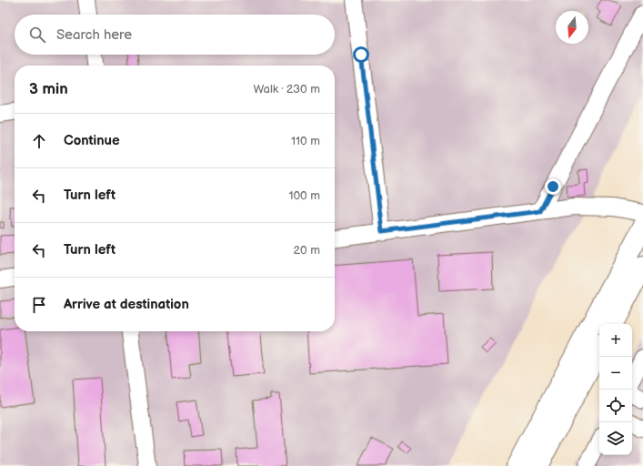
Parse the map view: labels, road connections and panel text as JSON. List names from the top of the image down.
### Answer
{
  "north": "bottom",
  "page": {
    "search": "Search here",
    "heading": ["3 min", "Walk · 230 m"],
    "list": [
      ["Continue", "110 m"],
      ["Turn left", "100 m"],
      ["Turn left", "20 m"],
      "Arrive at destination"
    ],
    "map_buttons": ["+", "−"]
  }
}
